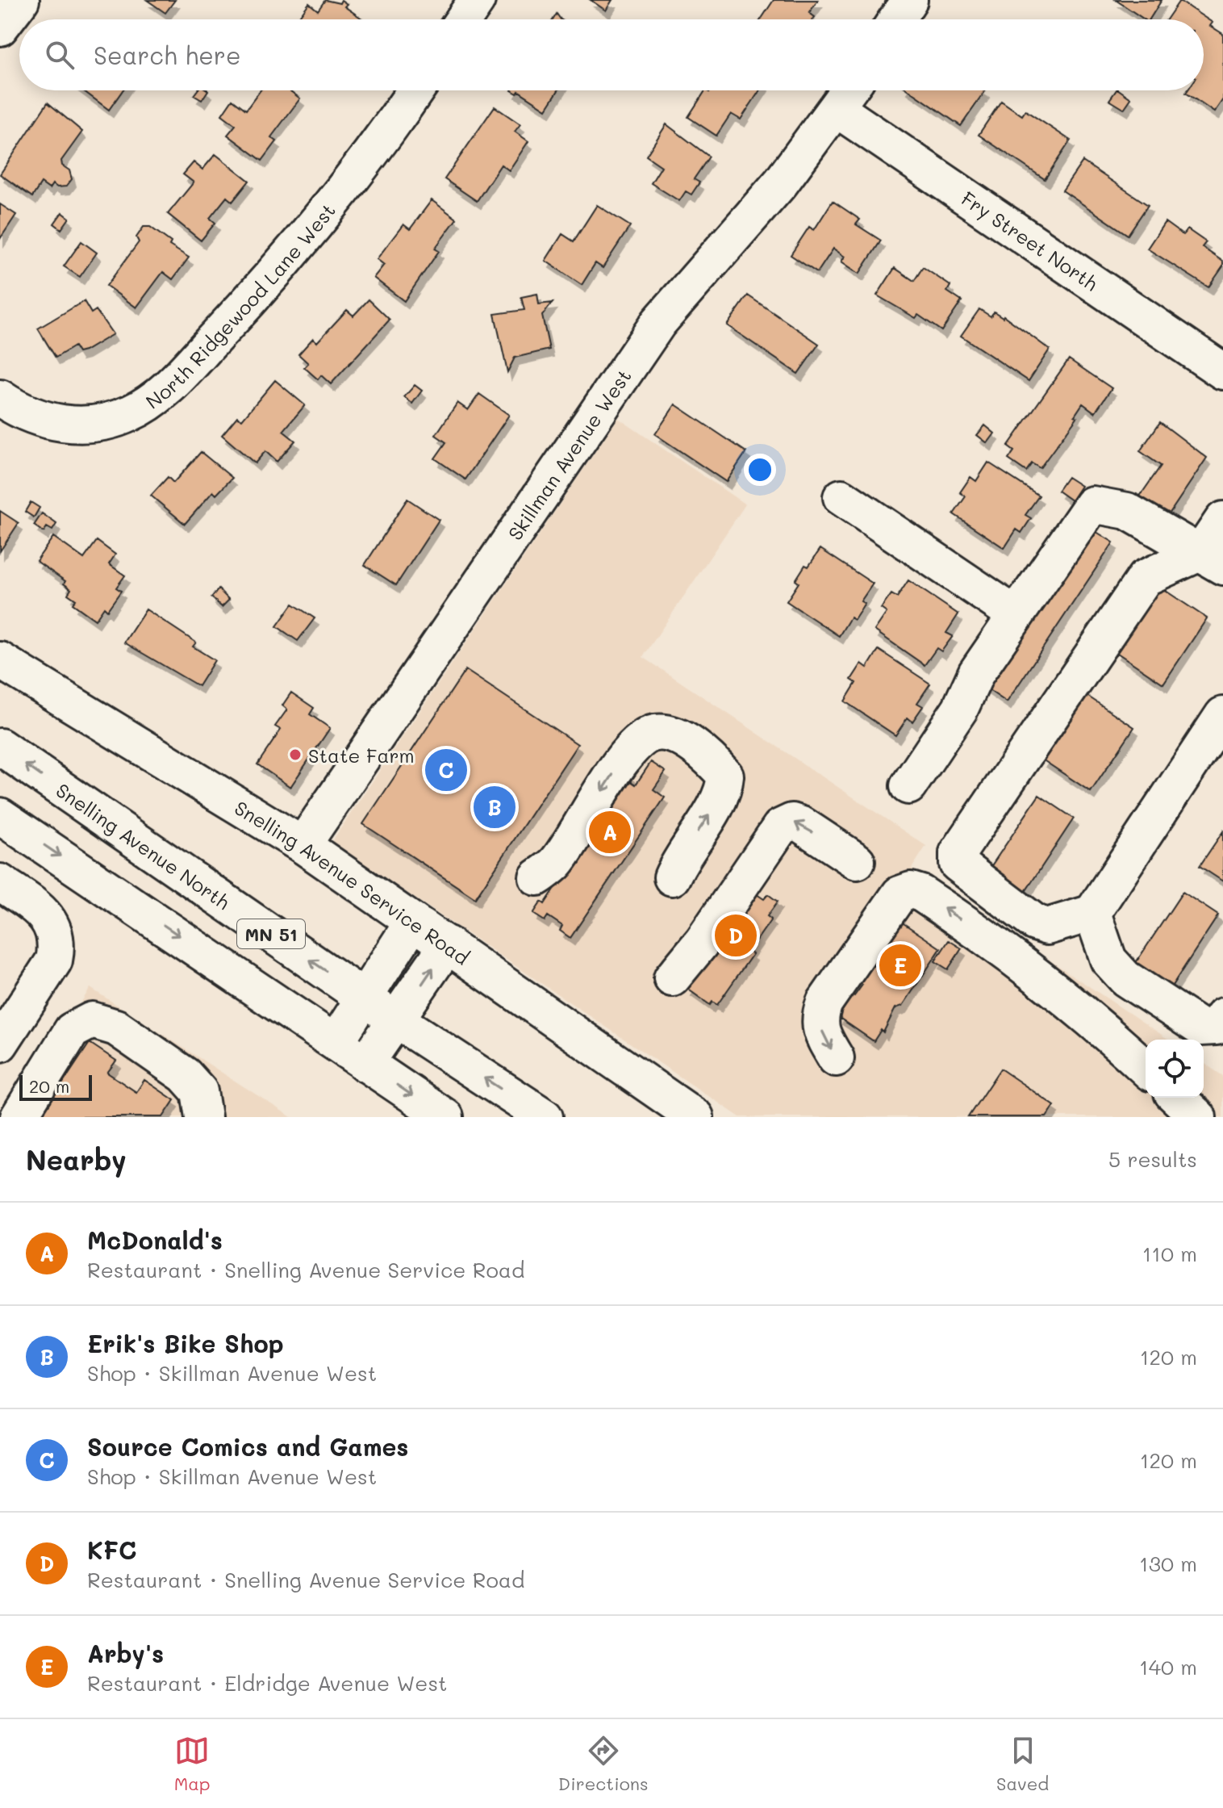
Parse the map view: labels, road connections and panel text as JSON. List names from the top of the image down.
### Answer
{
  "streets": {
    "street": [
      "Fry Street North",
      "North Ridgewood Lane West",
      "Skillman Avenue West",
      "Snelling Avenue North",
      "Snelling Avenue Service Road",
      "MN 51"
    ]
  },
  "crossings": [
    ["Fry Street North", "Skillman Avenue West"],
    ["Skillman Avenue West", "Snelling Avenue Service Road"]
  ],
  "places": ["State Farm"],
  "scale_bar": "20 m",
  "page": {
    "search": "Search here",
    "pins": [
      "C",
      "B",
      "A",
      "D",
      "E"
    ],
    "scale": "20 m",
    "heading": ["Nearby", "5 results"],
    "list": [
      {
        "mark": "A",
        "name": "McDonald's",
        "note": "Restaurant · Snelling Avenue Service Road",
        "value": "110 m"
      },
      {
        "mark": "B",
        "name": "Erik's Bike Shop",
        "note": "Shop · Skillman Avenue West",
        "value": "120 m"
      },
      {
        "mark": "C",
        "name": "Source Comics and Games",
        "note": "Shop · Skillman Avenue West",
        "value": "120 m"
      },
      {
        "mark": "D",
        "name": "KFC",
        "note": "Restaurant · Snelling Avenue Service Road",
        "value": "130 m"
      },
      {
        "mark": "E",
        "name": "Arby's",
        "note": "Restaurant · Eldridge Avenue West",
        "value": "140 m"
      }
    ],
    "nav": ["Map", "Directions", "Saved"]
  }
}
